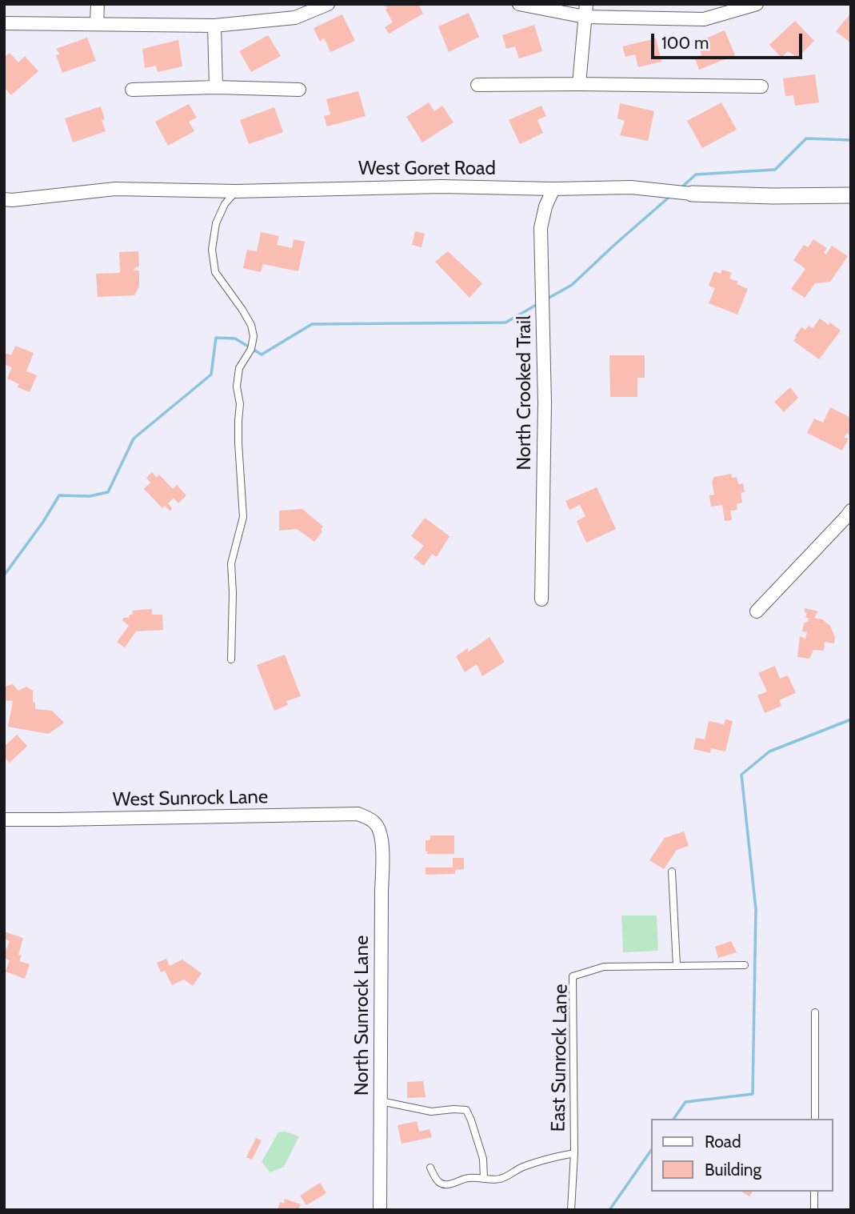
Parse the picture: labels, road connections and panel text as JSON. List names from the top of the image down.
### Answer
{
  "streets": {
    "street": [
      "West Goret Road",
      "North Crooked Trail",
      "West Sunrock Lane",
      "North Sunrock Lane"
    ],
    "lane": ["East Sunrock Lane"]
  },
  "crossings": [
    ["West Goret Road", "North Crooked Trail"],
    ["West Sunrock Lane", "North Sunrock Lane"]
  ],
  "legend": ["Road", "Building"],
  "scale_bar": "100 m"
}
